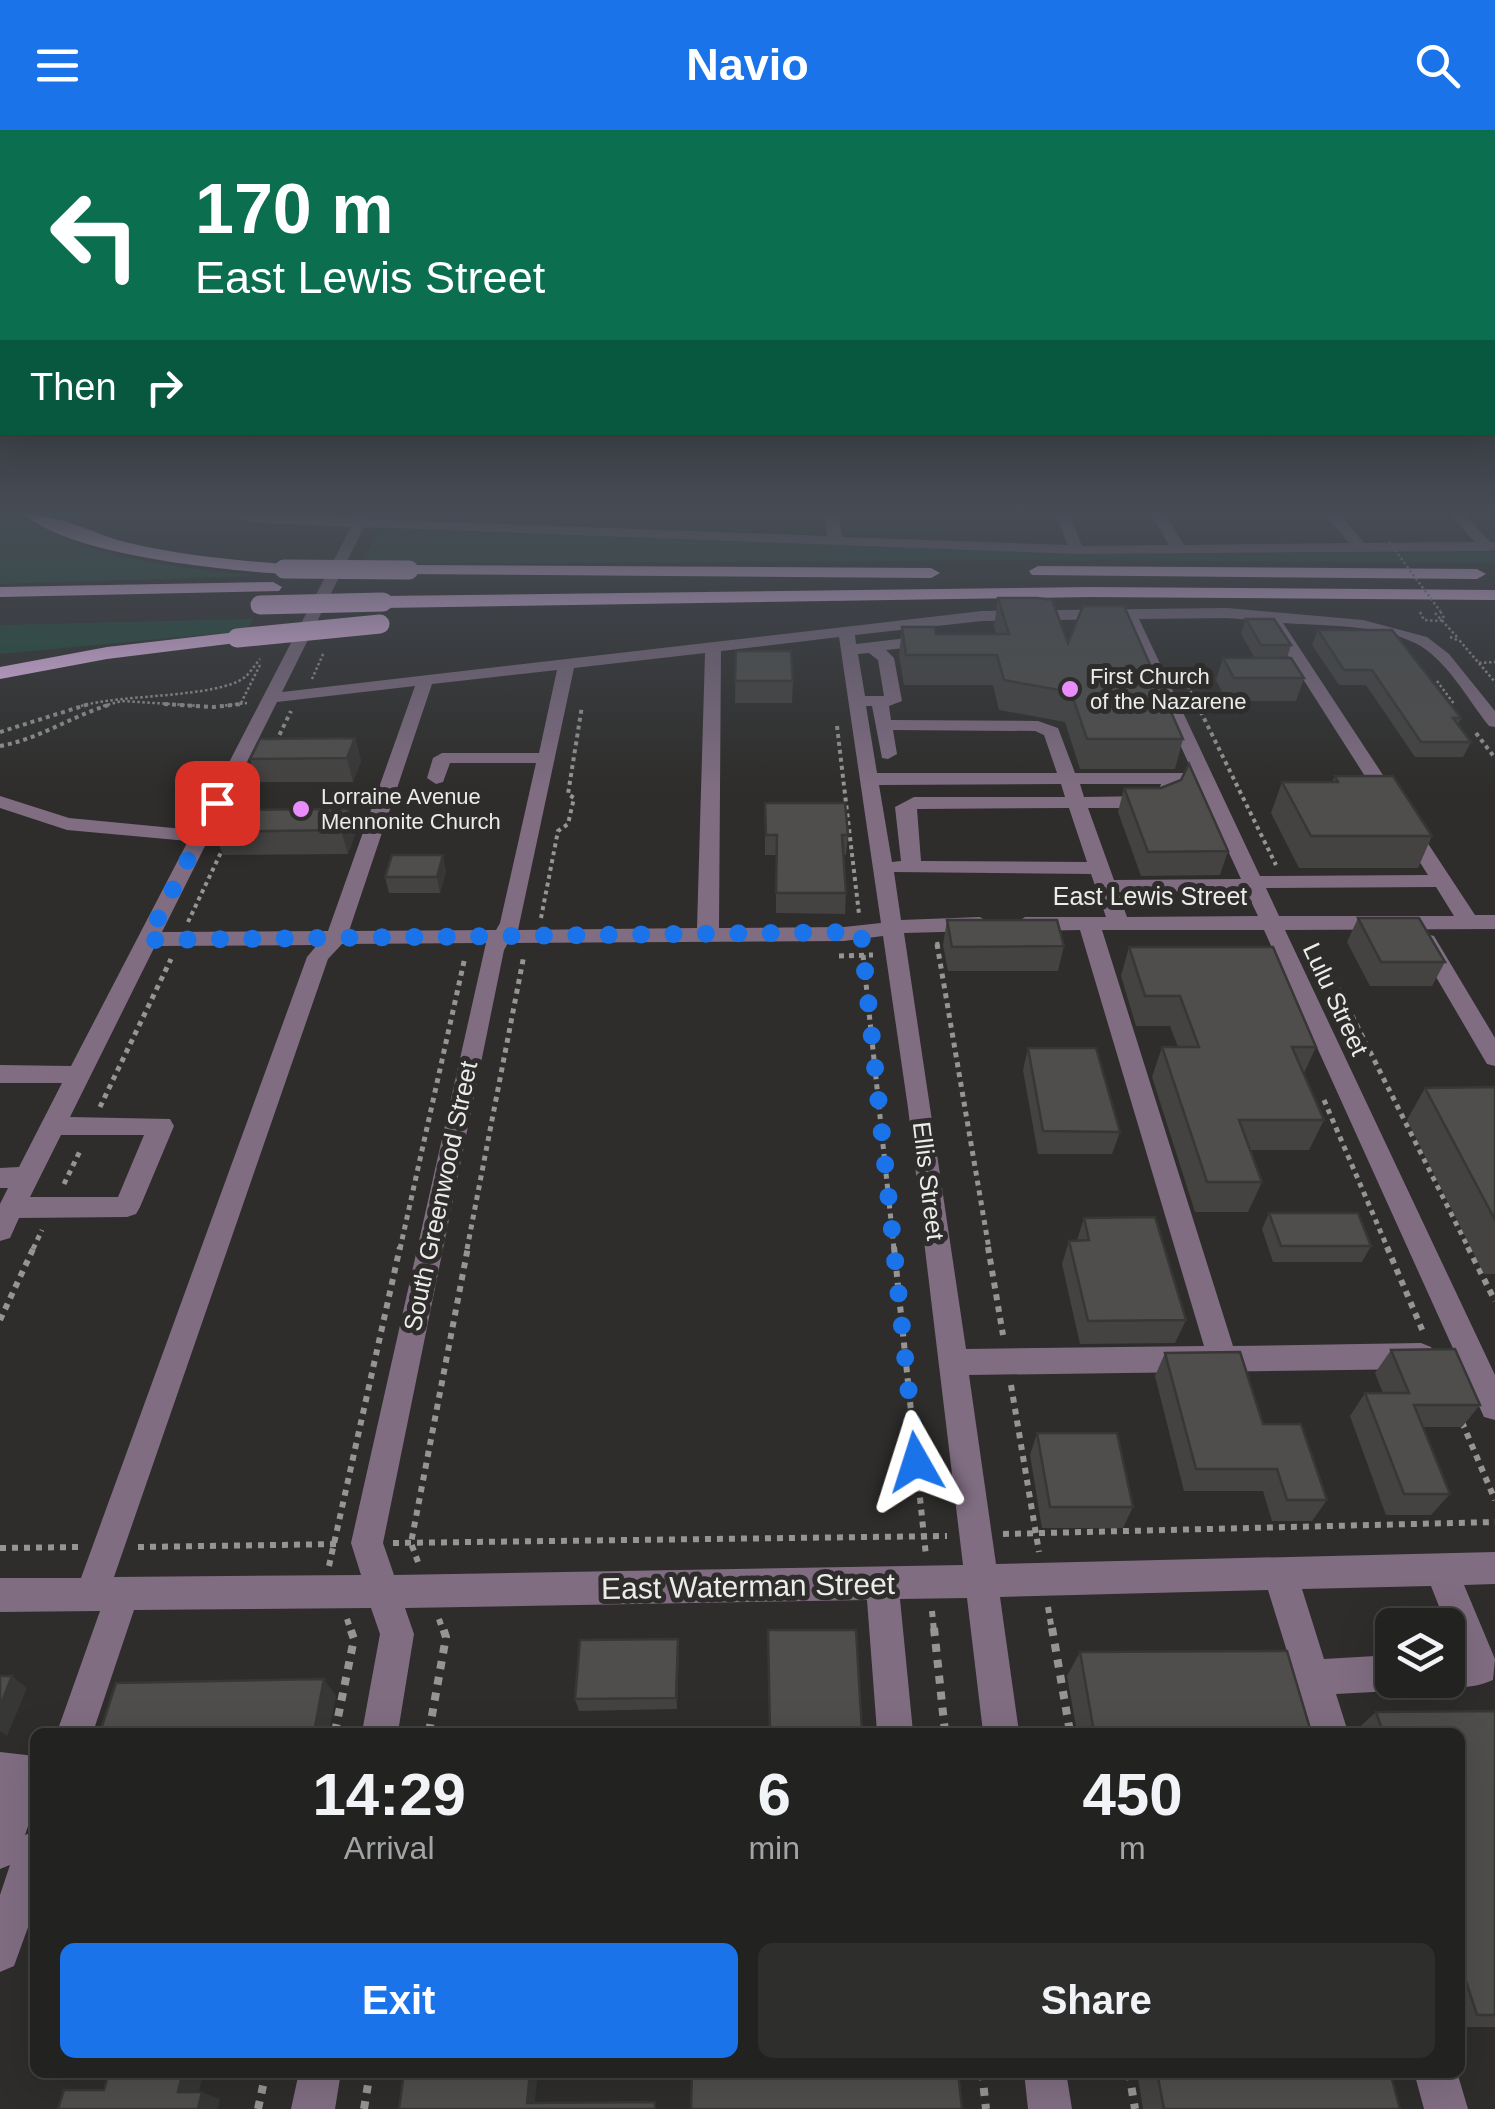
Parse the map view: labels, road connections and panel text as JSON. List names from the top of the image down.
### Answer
{
  "streets": {
    "street": [
      "East Lewis Street",
      "Lulu Street",
      "Ellis Street",
      "South Greenwood Street",
      "East Waterman Street"
    ]
  },
  "crossings": [
    ["East Lewis Street", "Lulu Street"],
    ["East Lewis Street", "Ellis Street"],
    ["East Lewis Street", "South Greenwood Street"],
    ["Ellis Street", "East Waterman Street"],
    ["South Greenwood Street", "East Waterman Street"]
  ],
  "places": ["First Church of the Nazarene", "Lorraine Avenue Mennonite Church"],
  "page": {
    "header": "Navio",
    "turn": ["170 m", "East Lewis Street"],
    "then": "Then",
    "eta": [
      "14:29",
      "Arrival",
      "6",
      "min",
      "450",
      "m"
    ],
    "buttons": ["Exit", "Share"]
  }
}
